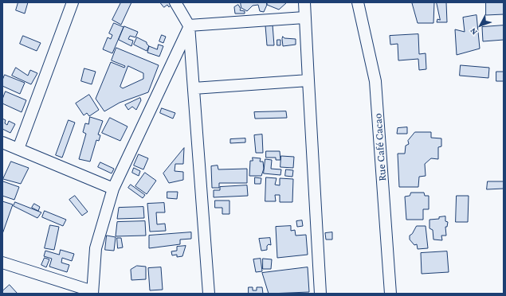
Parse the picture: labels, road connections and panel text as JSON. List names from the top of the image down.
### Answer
{
  "streets": {
    "street": ["Rue Café Cacao"]
  },
  "north": "bottom left"
}
